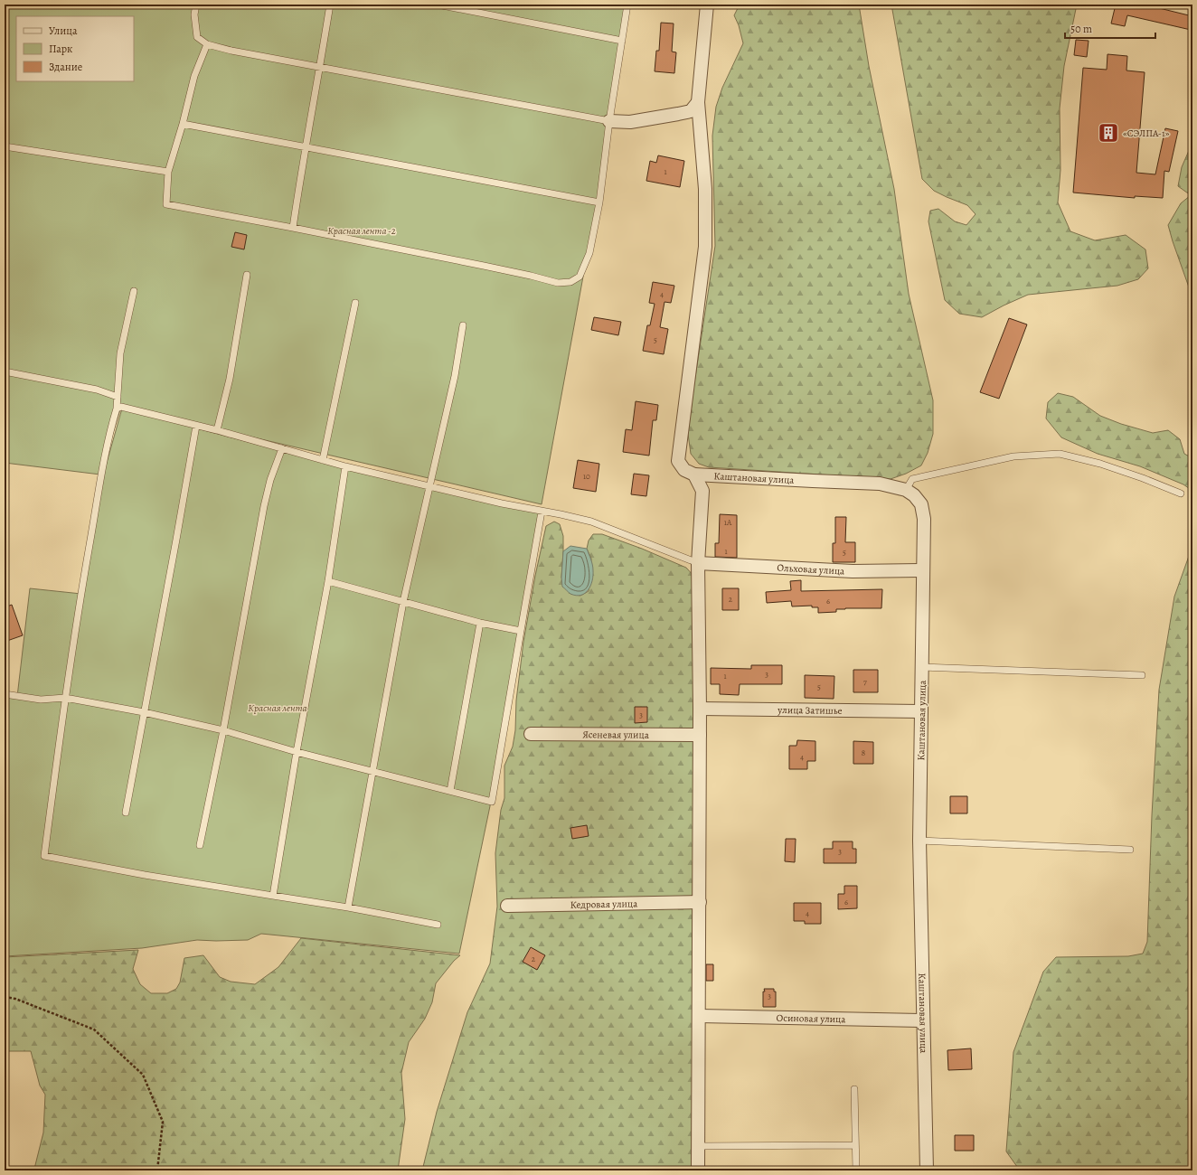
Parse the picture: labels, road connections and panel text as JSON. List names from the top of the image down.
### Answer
{
  "streets": {
    "street": [
      "Каштановая улица",
      "Ольховая улица",
      "улица Затишье",
      "Ясеневая улица",
      "Кедровая улица",
      "Осиновая улица"
    ]
  },
  "crossings": [
    ["Каштановая улица", "Ольховая улица"],
    ["Каштановая улица", "улица Затишье"],
    ["Каштановая улица", "Осиновая улица"]
  ],
  "parks": ["Красная лента -2", "Красная лента"],
  "places": {
    "building": ["«СЭЛПА-1»"]
  },
  "house_numbers": [
    "1",
    "4",
    "5",
    "10",
    "1А",
    "1",
    "5",
    "2",
    "6",
    "3",
    "1",
    "7",
    "5",
    "3",
    "8",
    "4",
    "3",
    "6",
    "4",
    "2",
    "3"
  ],
  "legend": ["Улица", "Парк", "Здание"],
  "scale_bar": "50 m"
}
